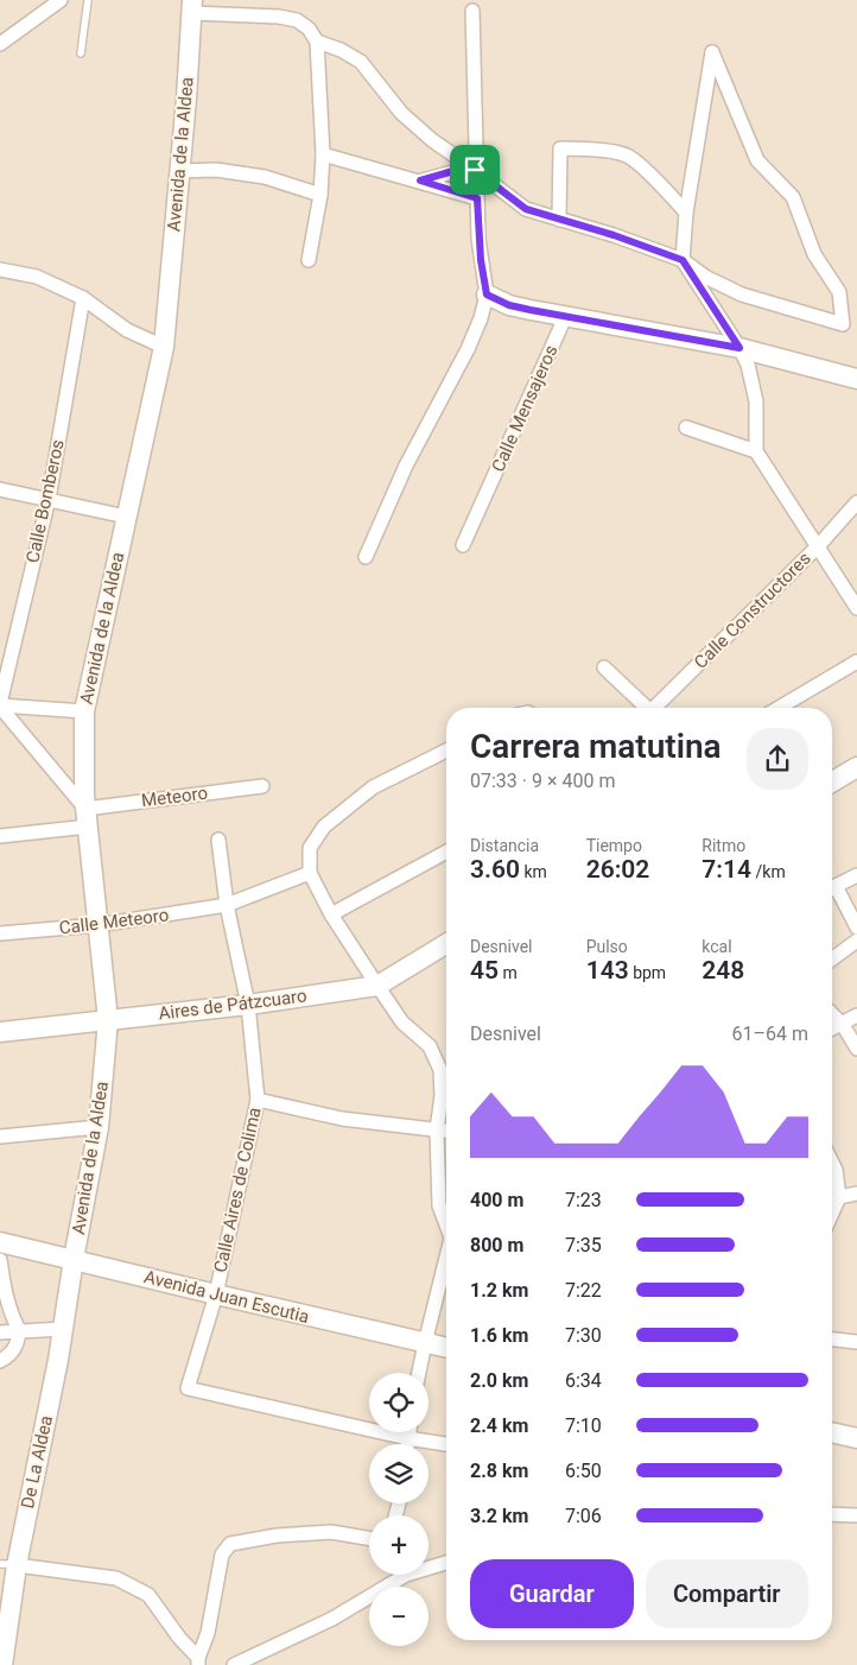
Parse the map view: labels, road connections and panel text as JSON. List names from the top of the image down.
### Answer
{
  "streets": {
    "main road": [
      "Avenida de la Aldea",
      "Aires de Pátzcuaro",
      "Avenida Juan Escutia",
      "De La Aldea"
    ],
    "street": [
      "Calle Mensajeros",
      "Calle Bomberos",
      "Calle Constructores",
      "Meteoro",
      "Calle Meteoro",
      "Calle Aires de Colima"
    ]
  },
  "crossings": [
    ["Avenida de la Aldea", "Meteoro"],
    ["Avenida de la Aldea", "Calle Meteoro"],
    ["Avenida de la Aldea", "Aires de Pátzcuaro"],
    ["Avenida de la Aldea", "Avenida Juan Escutia"],
    ["Avenida de la Aldea", "De La Aldea"],
    ["Calle Meteoro", "Calle Aires de Colima"],
    ["Aires de Pátzcuaro", "Calle Aires de Colima"],
    ["Calle Aires de Colima", "Avenida Juan Escutia"],
    ["Avenida Juan Escutia", "De La Aldea"]
  ],
  "page": {
    "heading": ["Carrera matutina", "07:33 · 9 × 400 m"],
    "stats": [
      ["Distancia", "3.60 km"],
      ["Tiempo", "26:02"],
      ["Ritmo", "7:14 /km"],
      ["Desnivel", "45 m"],
      ["Pulso", "143 bpm"],
      ["kcal", "248"]
    ],
    "chart": ["Desnivel", "61–64 m"],
    "list": [
      {
        "name": "400 m",
        "note": "7:23"
      },
      {
        "name": "800 m",
        "note": "7:35"
      },
      {
        "name": "1.2 km",
        "note": "7:22"
      },
      {
        "name": "1.6 km",
        "note": "7:30"
      },
      {
        "name": "2.0 km",
        "note": "6:34"
      },
      {
        "name": "2.4 km",
        "note": "7:10"
      },
      {
        "name": "2.8 km",
        "note": "6:50"
      },
      {
        "name": "3.2 km",
        "note": "7:06"
      }
    ],
    "map_buttons": ["+", "−"],
    "buttons": ["Guardar", "Compartir"]
  }
}
